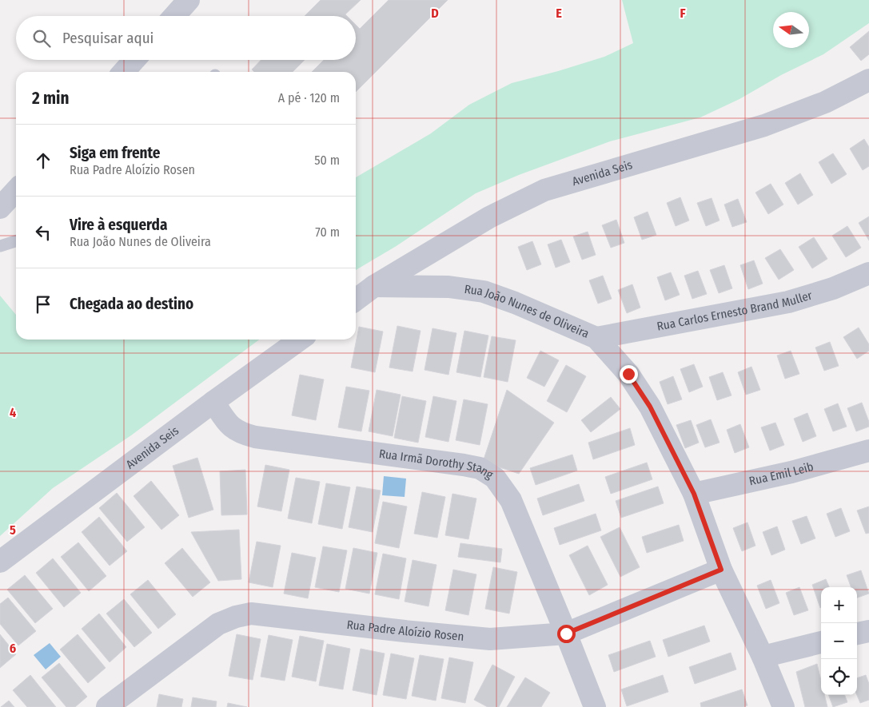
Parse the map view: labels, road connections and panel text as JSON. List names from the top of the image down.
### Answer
{
  "streets": {
    "street": [
      "Avenida Seis",
      "Rua Carlos Ernesto Brand Muller",
      "Rua João Nunes de Oliveira",
      "Rua Irmã Dorothy Stang",
      "Rua Emil Leib",
      "Rua Padre Aloízio Rosen"
    ]
  },
  "crossings": [
    ["Avenida Seis", "Rua João Nunes de Oliveira"],
    ["Avenida Seis", "Rua Irmã Dorothy Stang"],
    ["Rua Carlos Ernesto Brand Muller", "Rua João Nunes de Oliveira"],
    ["Rua João Nunes de Oliveira", "Rua Emil Leib"],
    ["Rua João Nunes de Oliveira", "Rua Padre Aloízio Rosen"],
    ["Rua Irmã Dorothy Stang", "Rua Padre Aloízio Rosen"]
  ],
  "north": "left",
  "page": {
    "search": "Pesquisar aqui",
    "heading": ["2 min", "A pé · 120 m"],
    "list": [
      ["Siga em frente", "Rua Padre Aloízio Rosen", "50 m"],
      ["Vire à esquerda", "Rua João Nunes de Oliveira", "70 m"],
      "Chegada ao destino"
    ],
    "map_buttons": ["+", "−"]
  },
  "grid": {
    "columns": ["D", "E", "F"],
    "rows": ["4", "5", "6"]
  }
}
